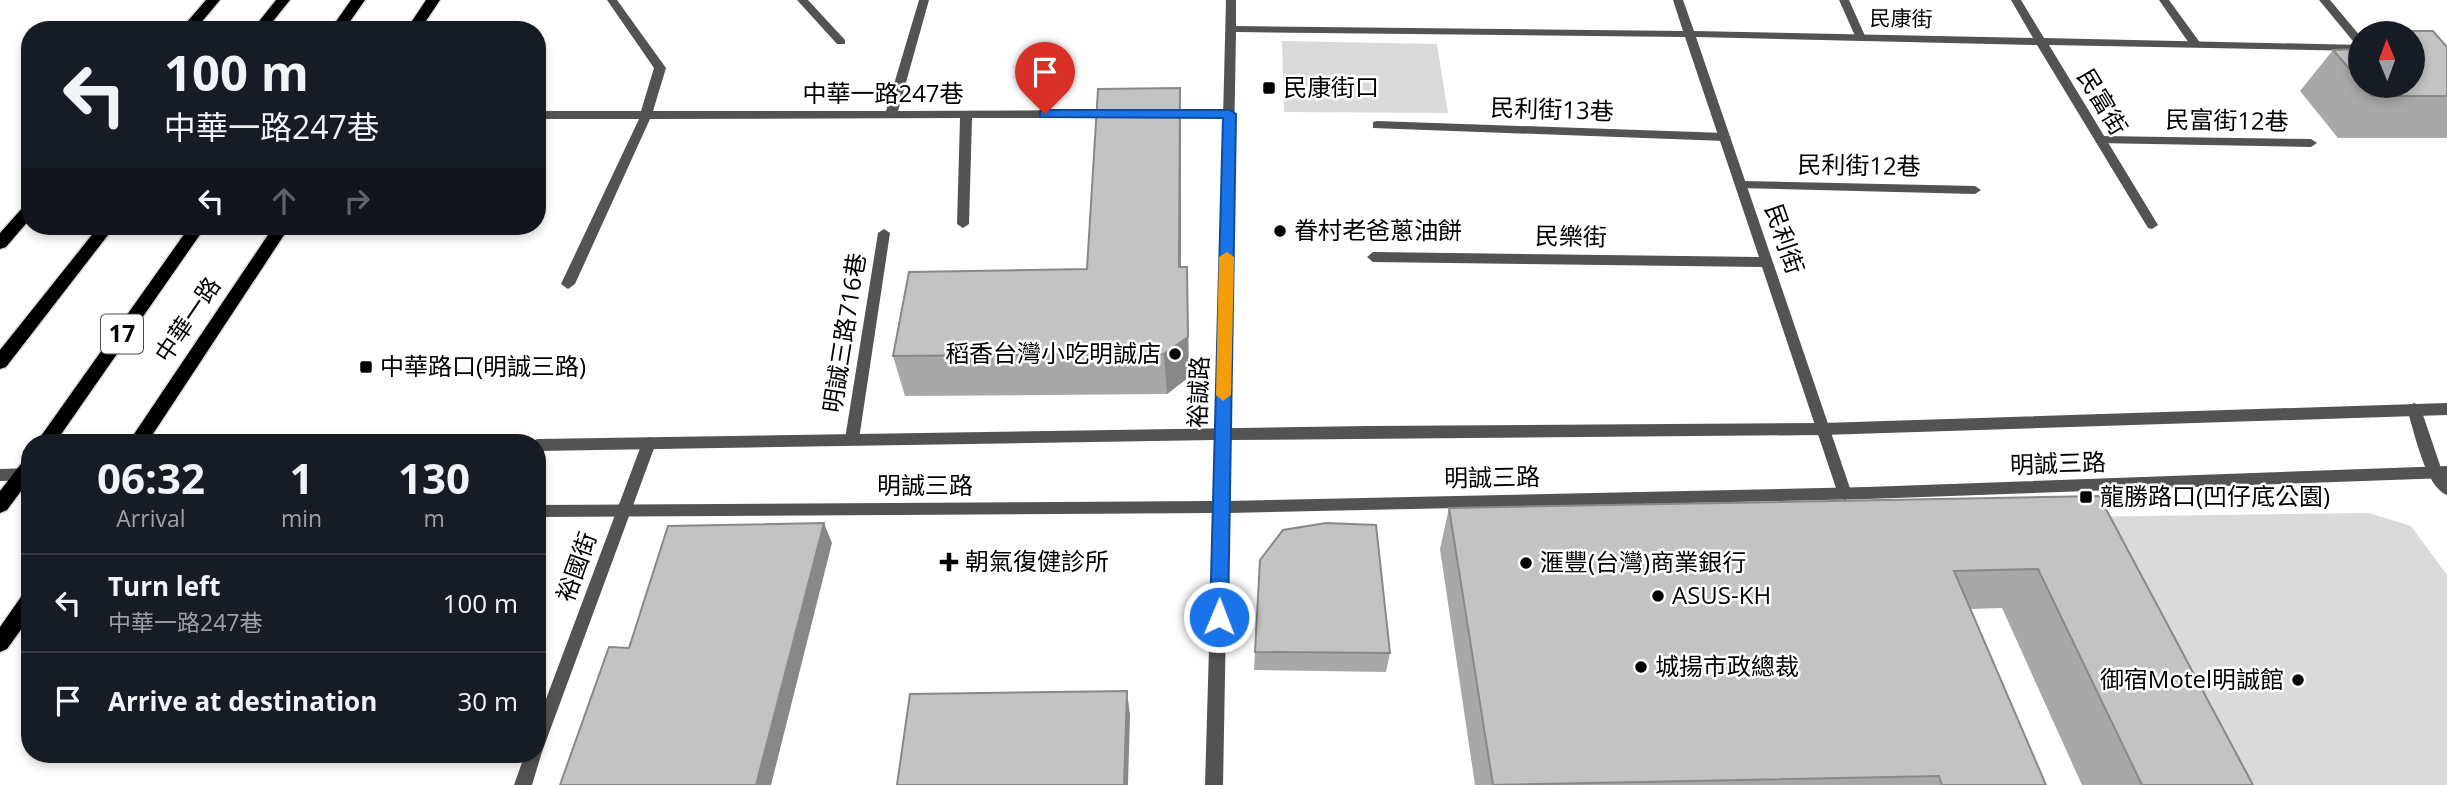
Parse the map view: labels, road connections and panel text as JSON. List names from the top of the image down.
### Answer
{
  "streets": {
    "main road": ["中華一路", "17"],
    "street": [
      "民康街",
      "中華一路247巷",
      "民富街",
      "民利街13巷",
      "民富街12巷",
      "民利街12巷",
      "民樂街",
      "民利街",
      "明誠三路716巷",
      "裕誠路",
      "明誠三路",
      "裕國街"
    ]
  },
  "crossings": [
    ["民康街", "民富街"],
    ["民康街", "民利街"],
    ["民康街", "裕誠路"],
    ["民富街", "民富街12巷"],
    ["民利街13巷", "民利街"],
    ["民利街12巷", "民利街"],
    ["民樂街", "民利街"],
    ["民利街", "明誠三路"],
    ["明誠三路716巷", "明誠三路"],
    ["裕誠路", "明誠三路"],
    ["明誠三路", "裕國街"]
  ],
  "places": {
    "transit": ["民康街口", "中華路口(明誠三路)", "龍勝路口(凹仔底公園)"],
    "other": [
      "眷村老爸蔥油餅",
      "稻香台灣小吃明誠店",
      "滙豐(台灣)商業銀行",
      "ASUS-KH",
      "城揚市政總裁",
      "御宿Motel明誠館"
    ],
    "health": ["朝氣復健診所"]
  },
  "north": "top",
  "page": {
    "turn": ["100 m", "中華一路247巷"],
    "eta": [
      "06:32",
      "Arrival",
      "1",
      "min",
      "130",
      "m"
    ],
    "list": [
      {
        "name": "Turn left",
        "note": "中華一路247巷",
        "value": "100 m"
      },
      {
        "name": "Arrive at destination",
        "value": "30 m"
      }
    ]
  }
}
